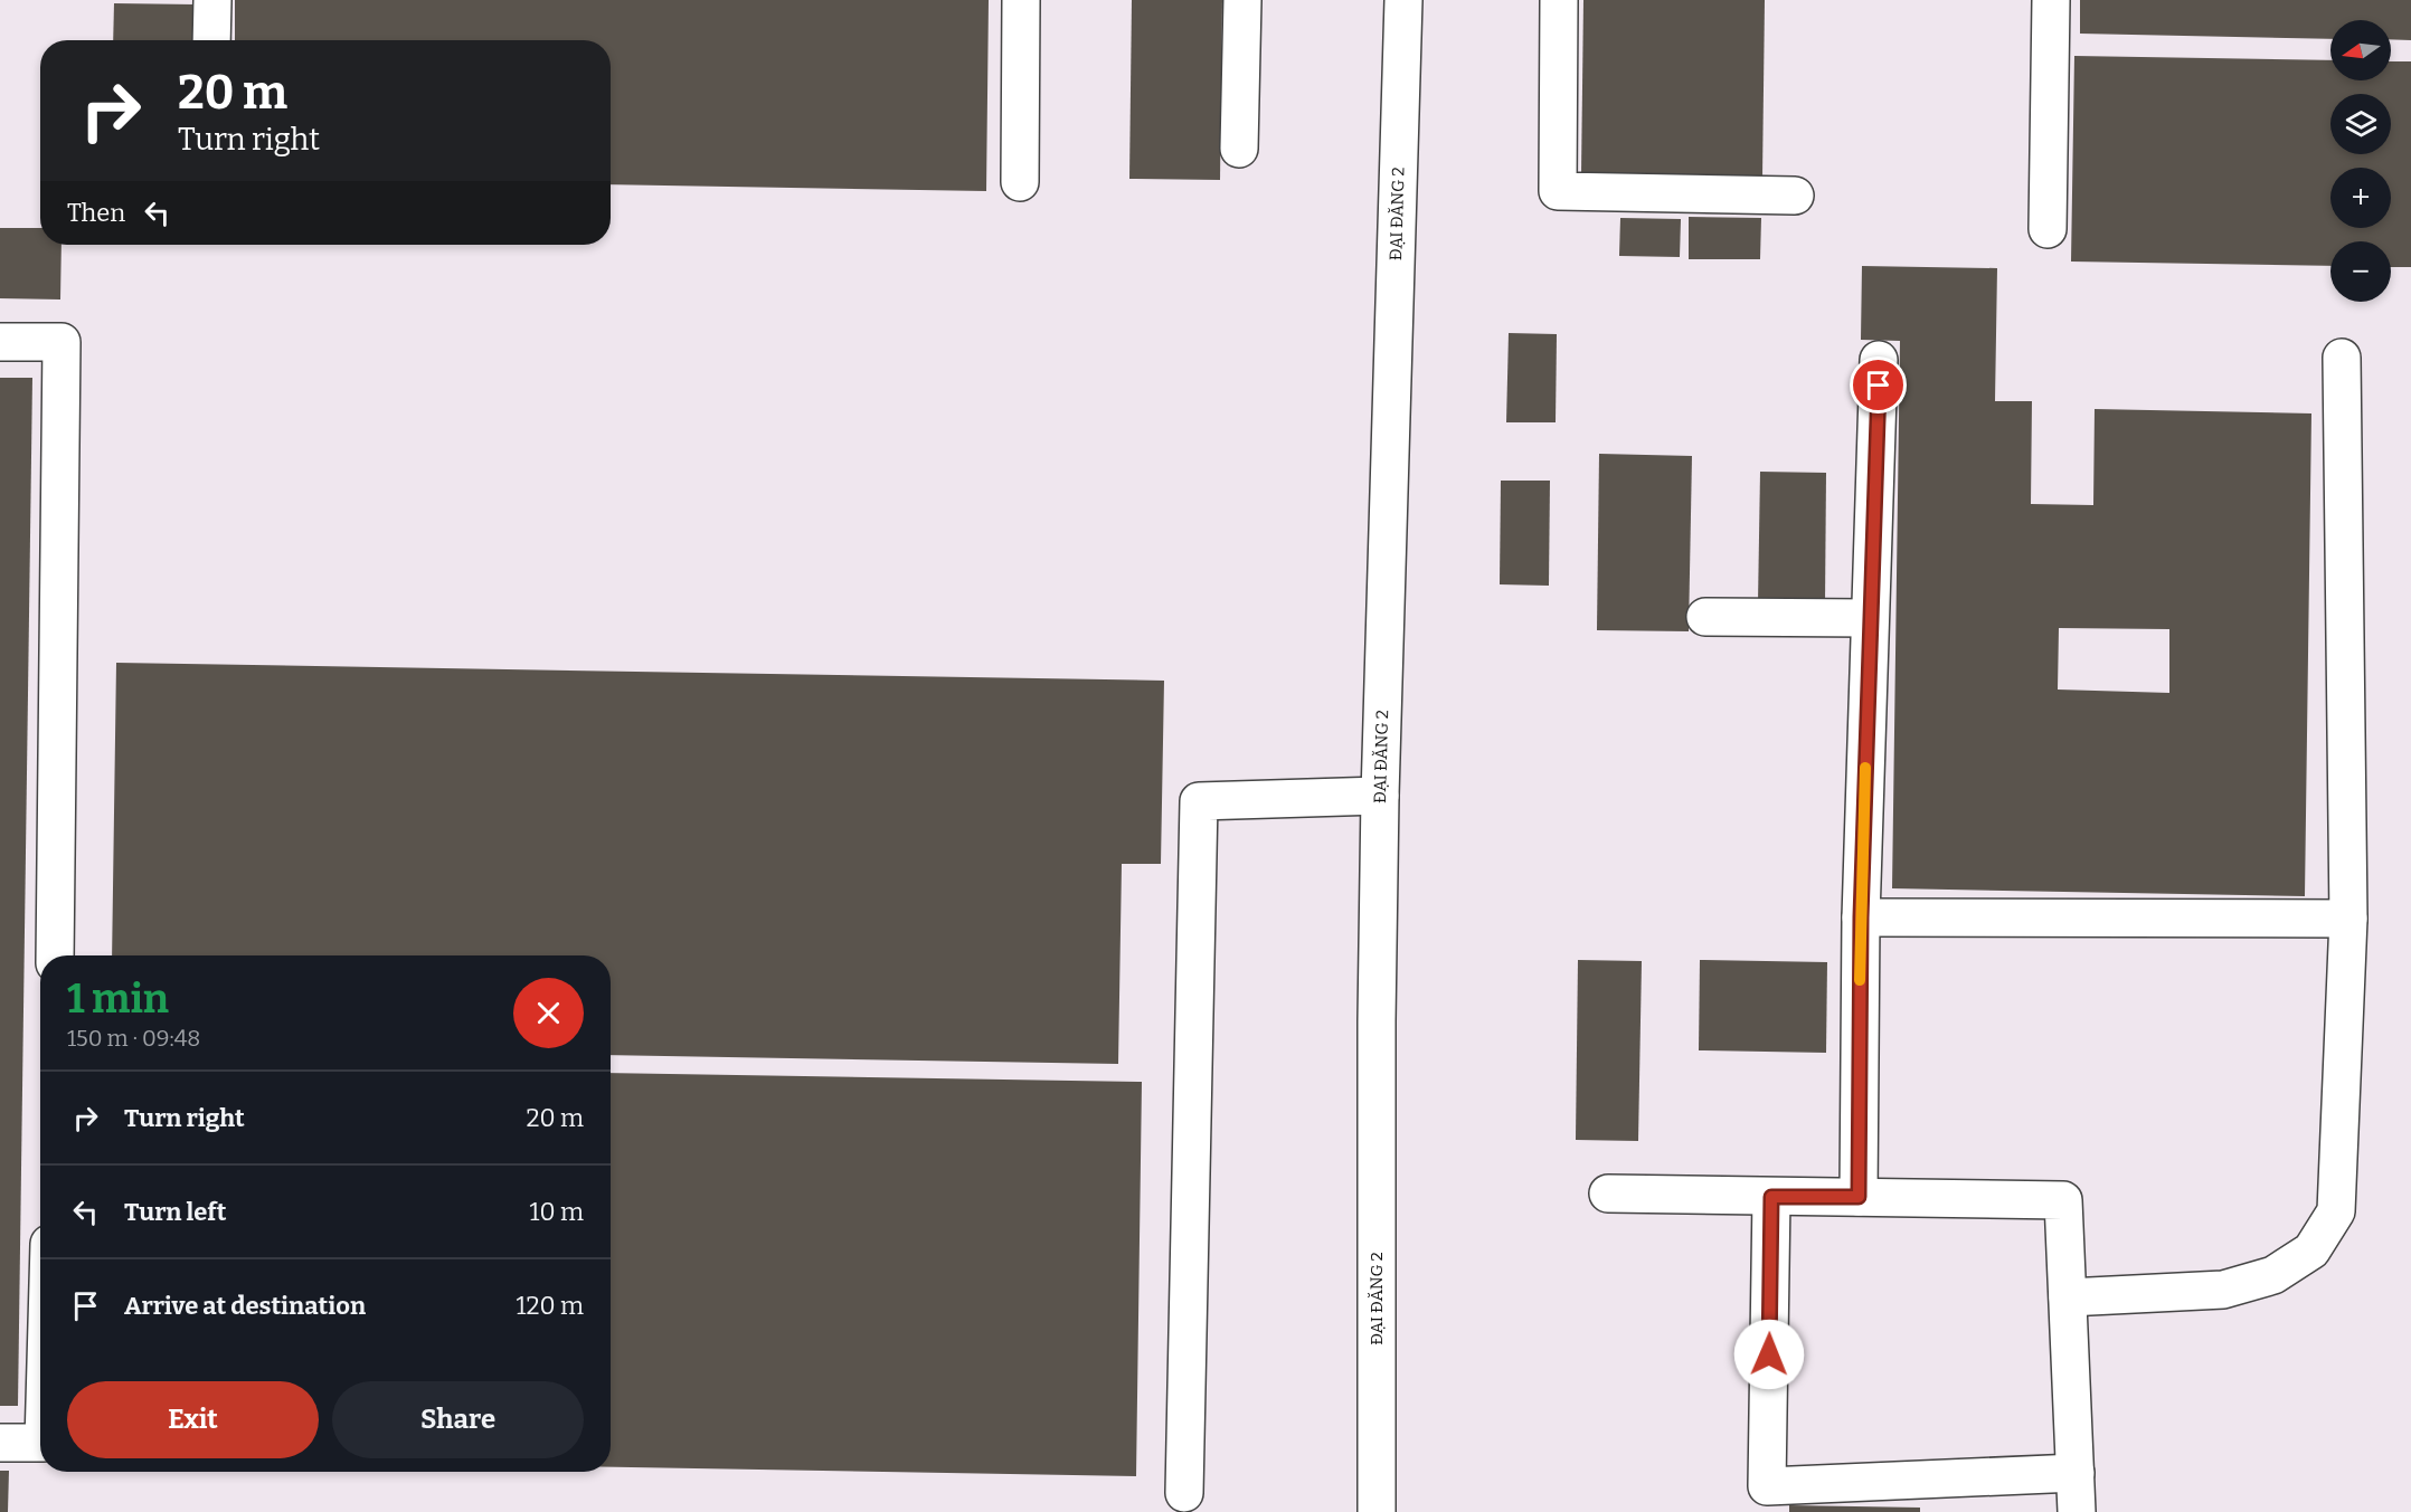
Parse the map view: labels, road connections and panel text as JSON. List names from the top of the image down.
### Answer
{
  "streets": {
    "street": ["ĐẠI ĐĂNG 2"]
  },
  "north": "left",
  "page": {
    "map_buttons": ["+", "−"],
    "turn": ["20 m", "Turn right"],
    "then": "Then",
    "heading": ["1 min", "150 m · 09:48"],
    "list": [
      {
        "name": "Turn right",
        "value": "20 m"
      },
      {
        "name": "Turn left",
        "value": "10 m"
      },
      {
        "name": "Arrive at destination",
        "value": "120 m"
      }
    ],
    "buttons": ["Exit", "Share"]
  }
}
